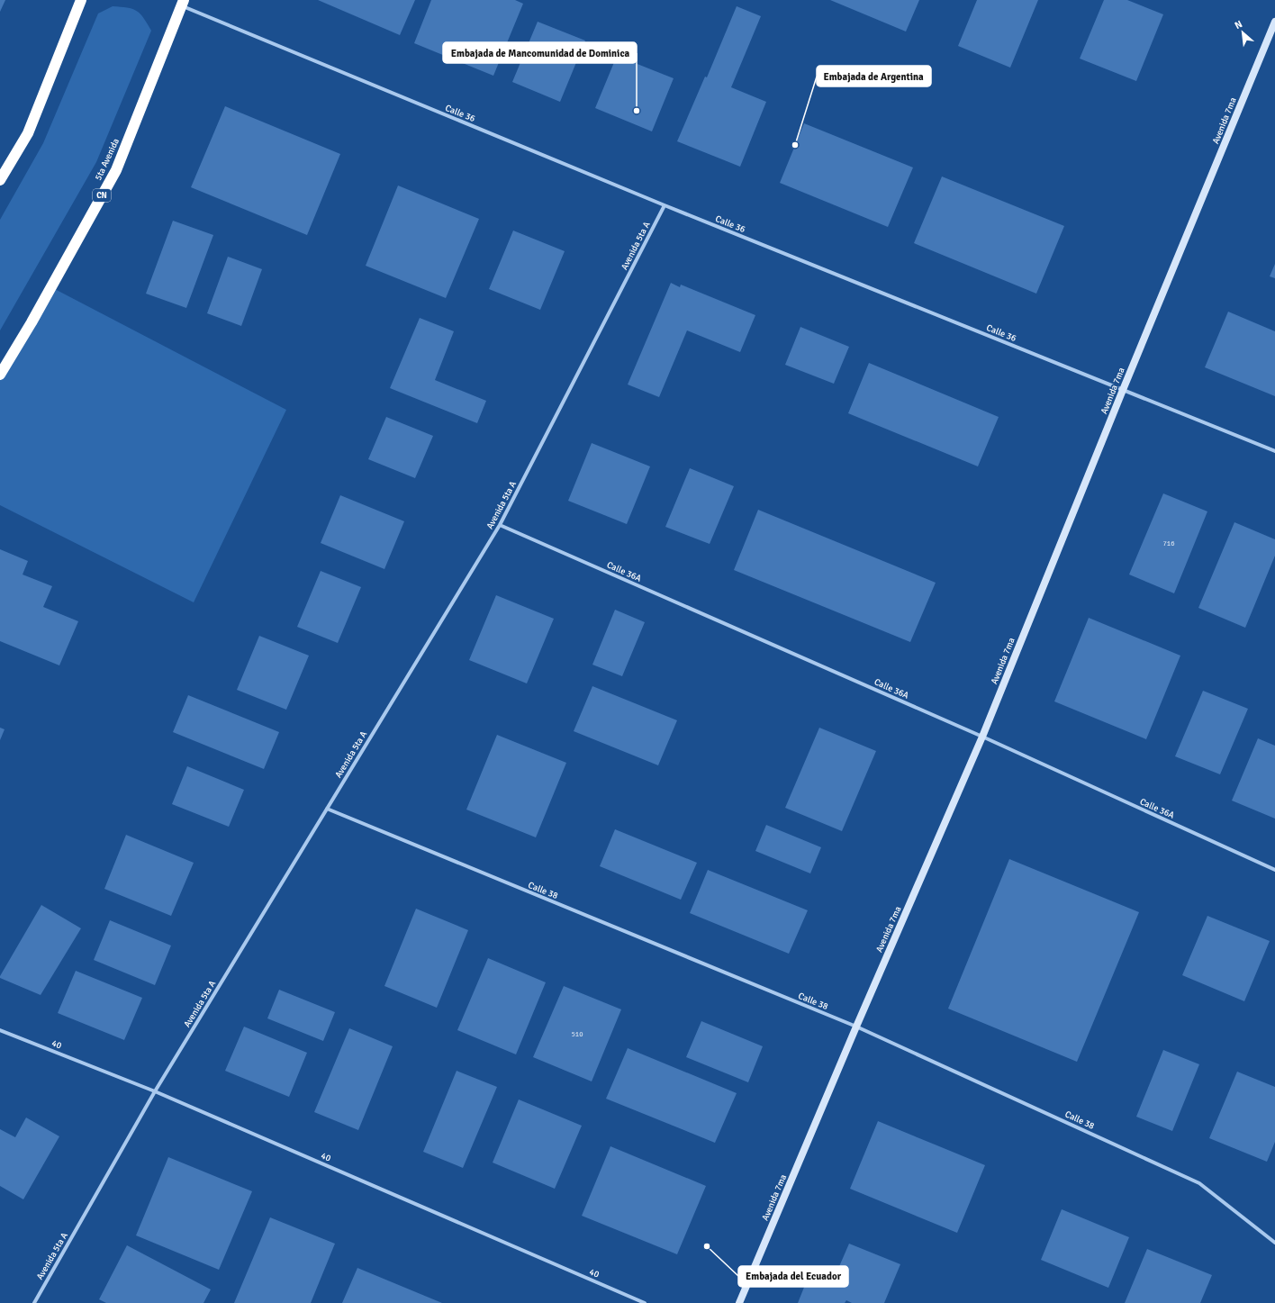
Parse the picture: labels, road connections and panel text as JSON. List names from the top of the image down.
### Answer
{
  "streets": {
    "highway": ["5ta Avenida", "CN"],
    "main road": ["Avenida 7ma"],
    "street": [
      "Calle 36",
      "Avenida 5ta A",
      "Calle 36A",
      "Calle 38",
      "40"
    ]
  },
  "crossings": [
    ["Calle 36", "Avenida 7ma"],
    ["Calle 36", "5ta Avenida"],
    ["Calle 36", "Avenida 5ta A"],
    ["Avenida 7ma", "Calle 36A"],
    ["Avenida 7ma", "Calle 38"],
    ["Avenida 5ta A", "Calle 36A"],
    ["Avenida 5ta A", "Calle 38"],
    ["Avenida 5ta A", "40"]
  ],
  "places": ["Embajada de Mancomunidad de Dominica", "Embajada de Argentina", "Embajada del Ecuador"],
  "house_numbers": ["716", "510"],
  "north": "top left"
}
